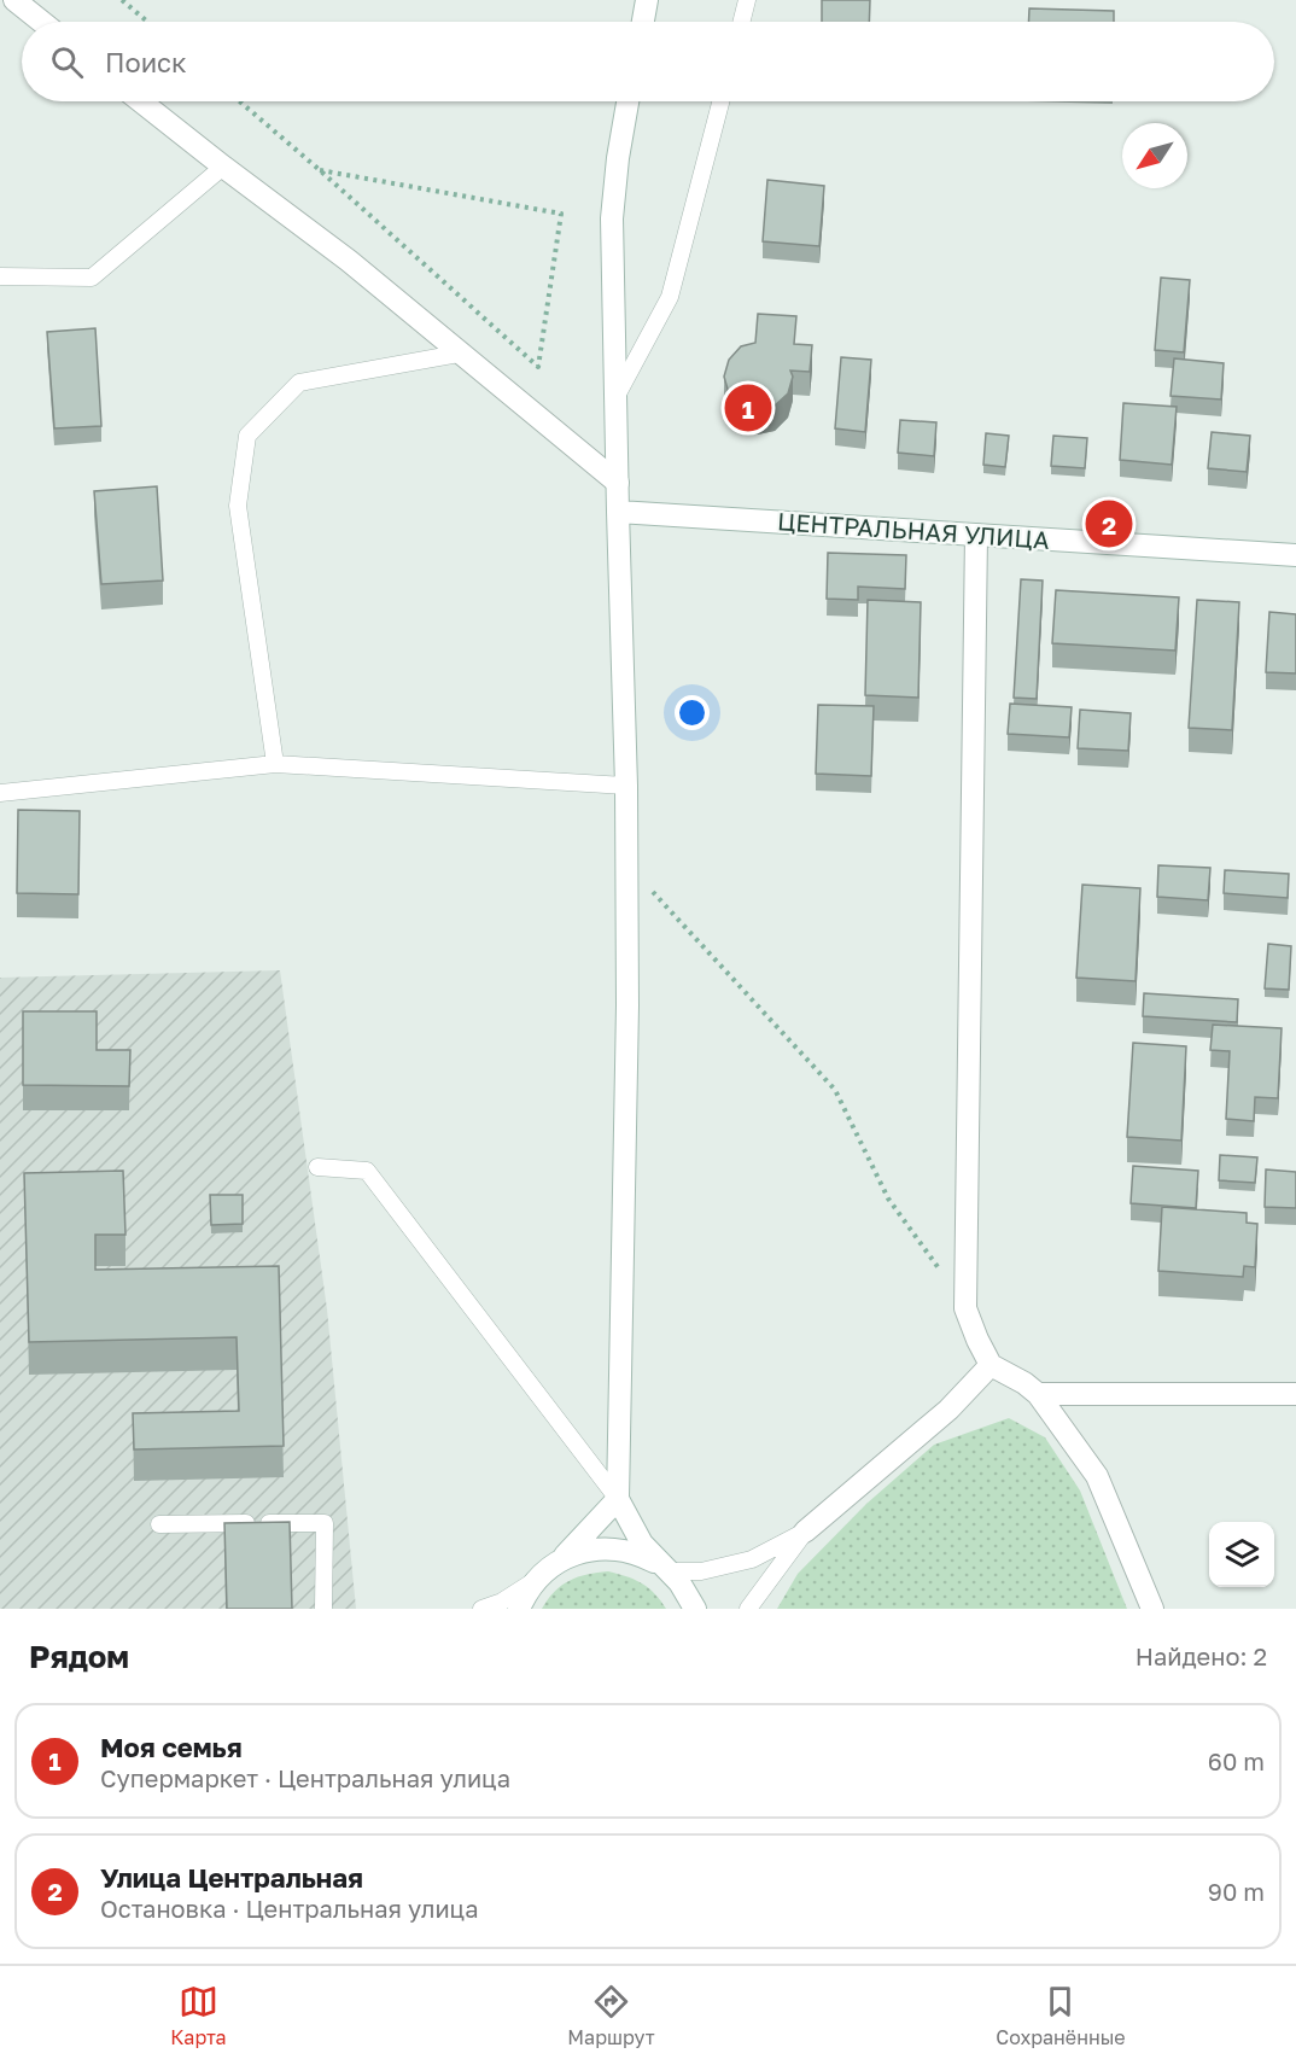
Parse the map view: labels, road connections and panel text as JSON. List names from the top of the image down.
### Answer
{
  "streets": {
    "street": ["ЦЕНТРАЛЬНАЯ УЛИЦА"]
  },
  "north": "bottom left",
  "page": {
    "search": "Поиск",
    "pins": ["1", "2"],
    "heading": ["Рядом", "Найдено: 2"],
    "list": [
      {
        "mark": "1",
        "name": "Моя семья",
        "note": "Супермаркет · Центральная улица",
        "value": "60 m"
      },
      {
        "mark": "2",
        "name": "Улица Центральная",
        "note": "Остановка · Центральная улица",
        "value": "90 m"
      }
    ],
    "nav": ["Карта", "Маршрут", "Сохранённые"]
  }
}
